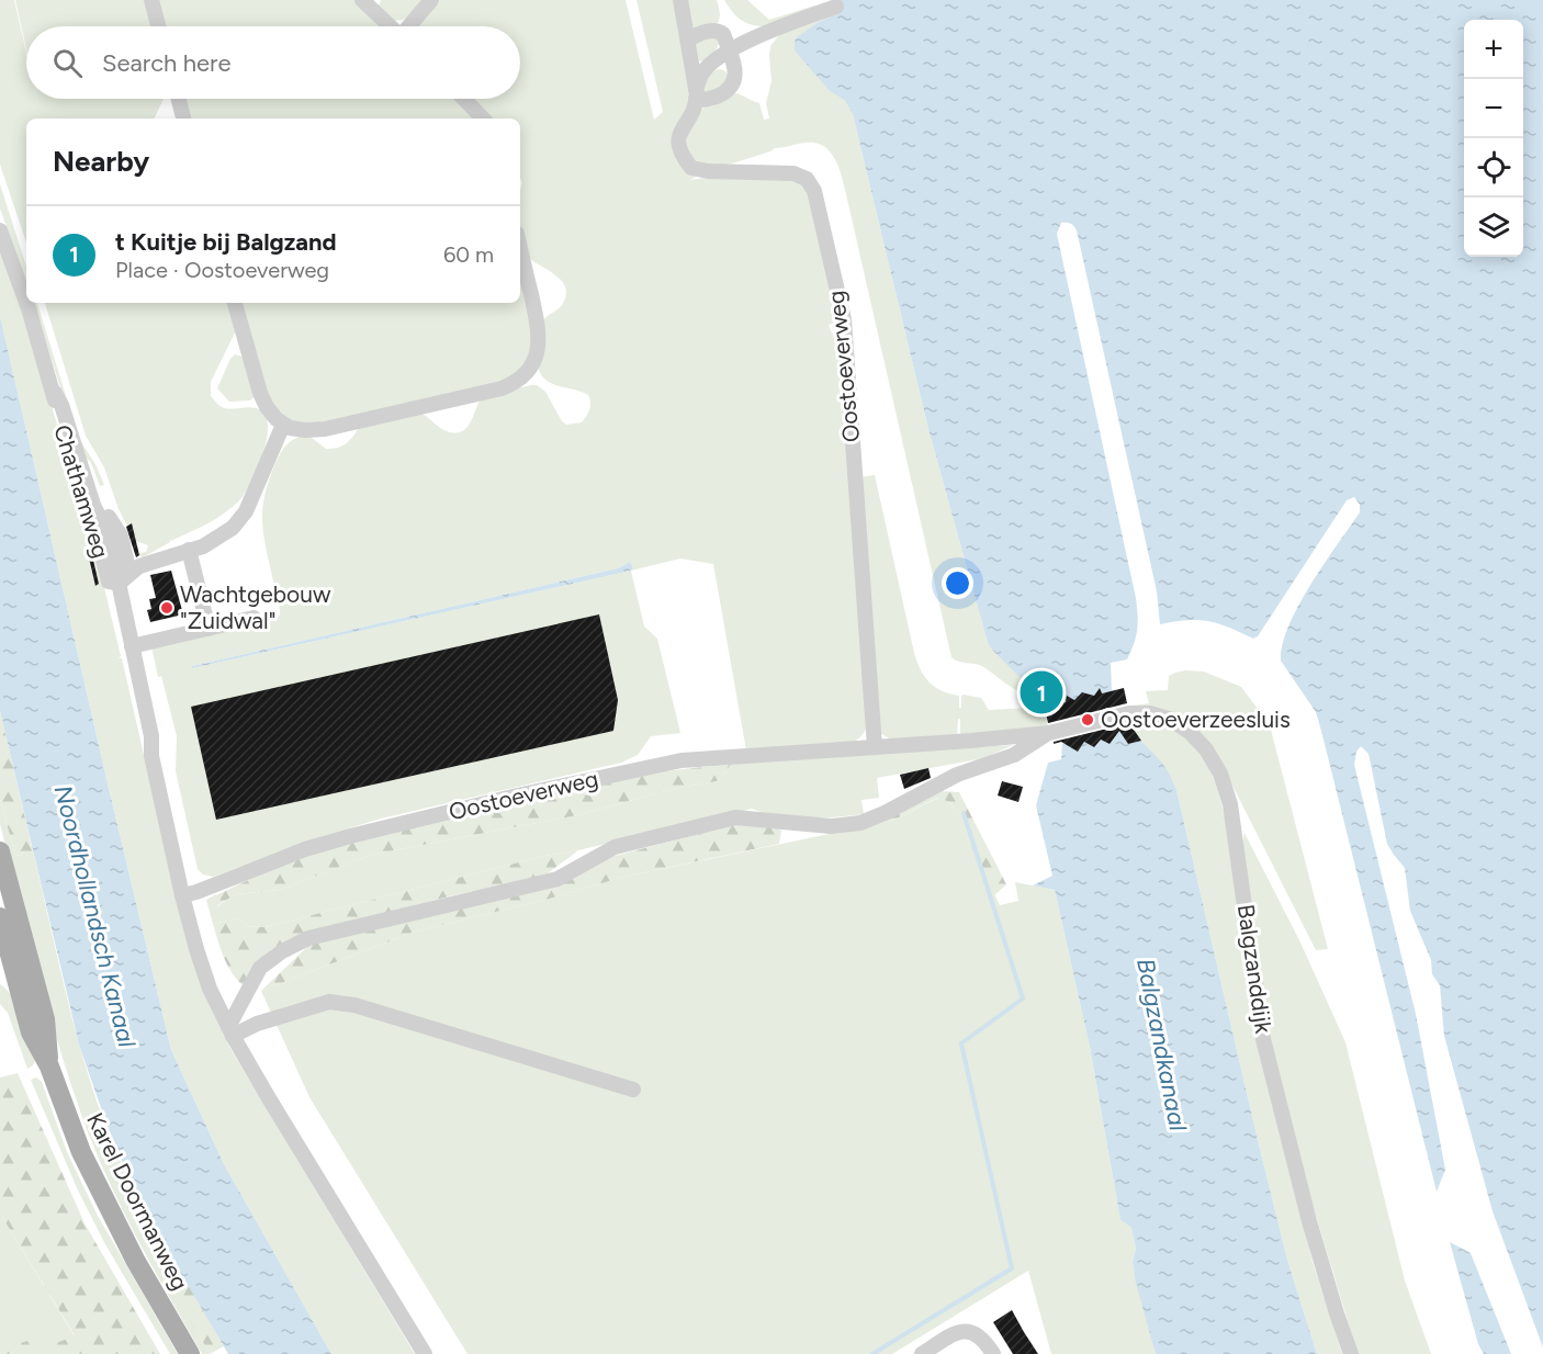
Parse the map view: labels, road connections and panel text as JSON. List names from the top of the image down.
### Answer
{
  "streets": {
    "main road": ["Karel Doormanweg"],
    "street": ["Oostoeverweg", "Chathamweg", "Balgzanddijk"]
  },
  "crossings": [
    ["Oostoeverweg", "Chathamweg"],
    ["Oostoeverweg", "Balgzanddijk"]
  ],
  "water": ["Noordhollandsch Kanaal", "Balgzandkanaal"],
  "places": ["Wachtgebouw \"Zuidwal\"", "Oostoeverzeesluis"],
  "page": {
    "map_buttons": ["+", "−"],
    "search": "Search here",
    "heading": "Nearby",
    "list": [
      {
        "mark": "1",
        "name": "t Kuitje bij Balgzand",
        "note": "Place · Oostoeverweg",
        "value": "60 m"
      }
    ],
    "pins": "1"
  }
}
